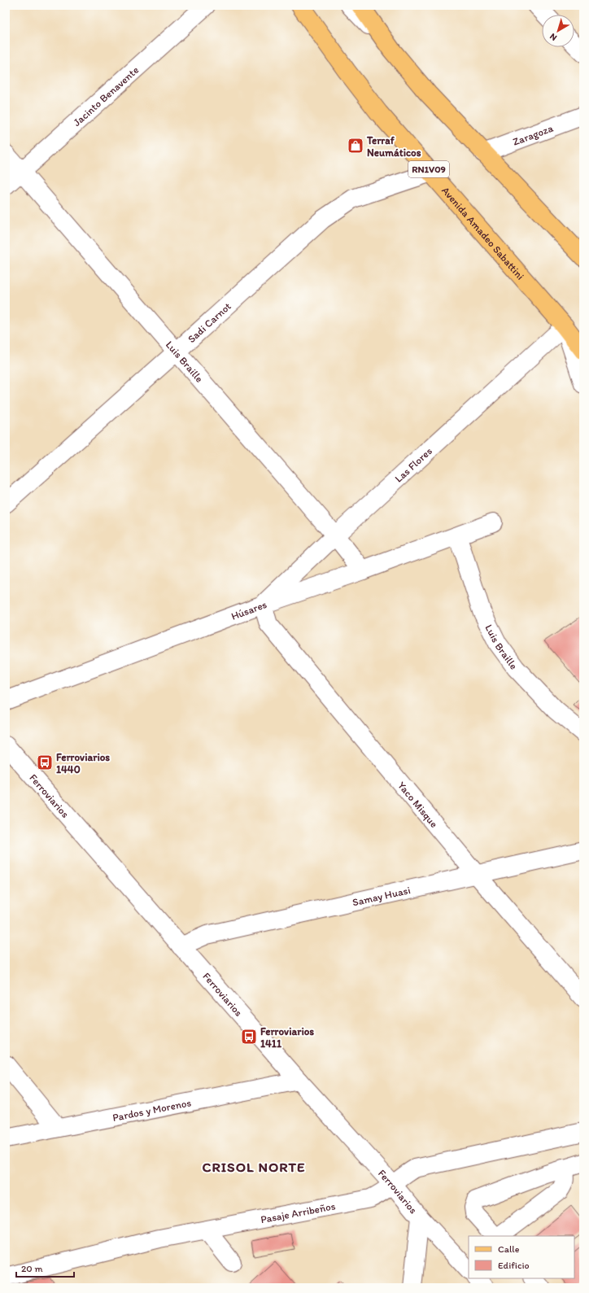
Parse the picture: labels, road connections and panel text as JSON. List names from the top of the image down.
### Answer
{
  "streets": {
    "main road": ["RN1V09", "Avenida Amadeo Sabattini"],
    "street": [
      "Jacinto Benavente",
      "Zaragoza",
      "Sadi Carnot",
      "Luis Braille",
      "Las Flores",
      "Húsares",
      "Ferroviarios",
      "Yaco Misque",
      "Samay Huasi",
      "Pardos y Morenos",
      "Pasaje Arribeños"
    ]
  },
  "crossings": [
    ["Jacinto Benavente", "Luis Braille"],
    ["Avenida Amadeo Sabattini", "Sadi Carnot"],
    ["Avenida Amadeo Sabattini", "Las Flores"],
    ["Sadi Carnot", "Luis Braille"],
    ["Luis Braille", "Las Flores"],
    ["Luis Braille", "Húsares"],
    ["Las Flores", "Húsares"],
    ["Las Flores", "Yaco Misque"],
    ["Húsares", "Yaco Misque"],
    ["Ferroviarios", "Samay Huasi"],
    ["Ferroviarios", "Pardos y Morenos"],
    ["Ferroviarios", "Pasaje Arribeños"],
    ["Yaco Misque", "Samay Huasi"]
  ],
  "districts": ["CRISOL NORTE"],
  "places": {
    "shop": ["Terraf Neumáticos"],
    "bus stop": ["Ferroviarios 1440", "Ferroviarios 1411"]
  },
  "legend": ["Calle", "Edificio"],
  "scale_bar": "20 m",
  "north": "bottom left"
}
